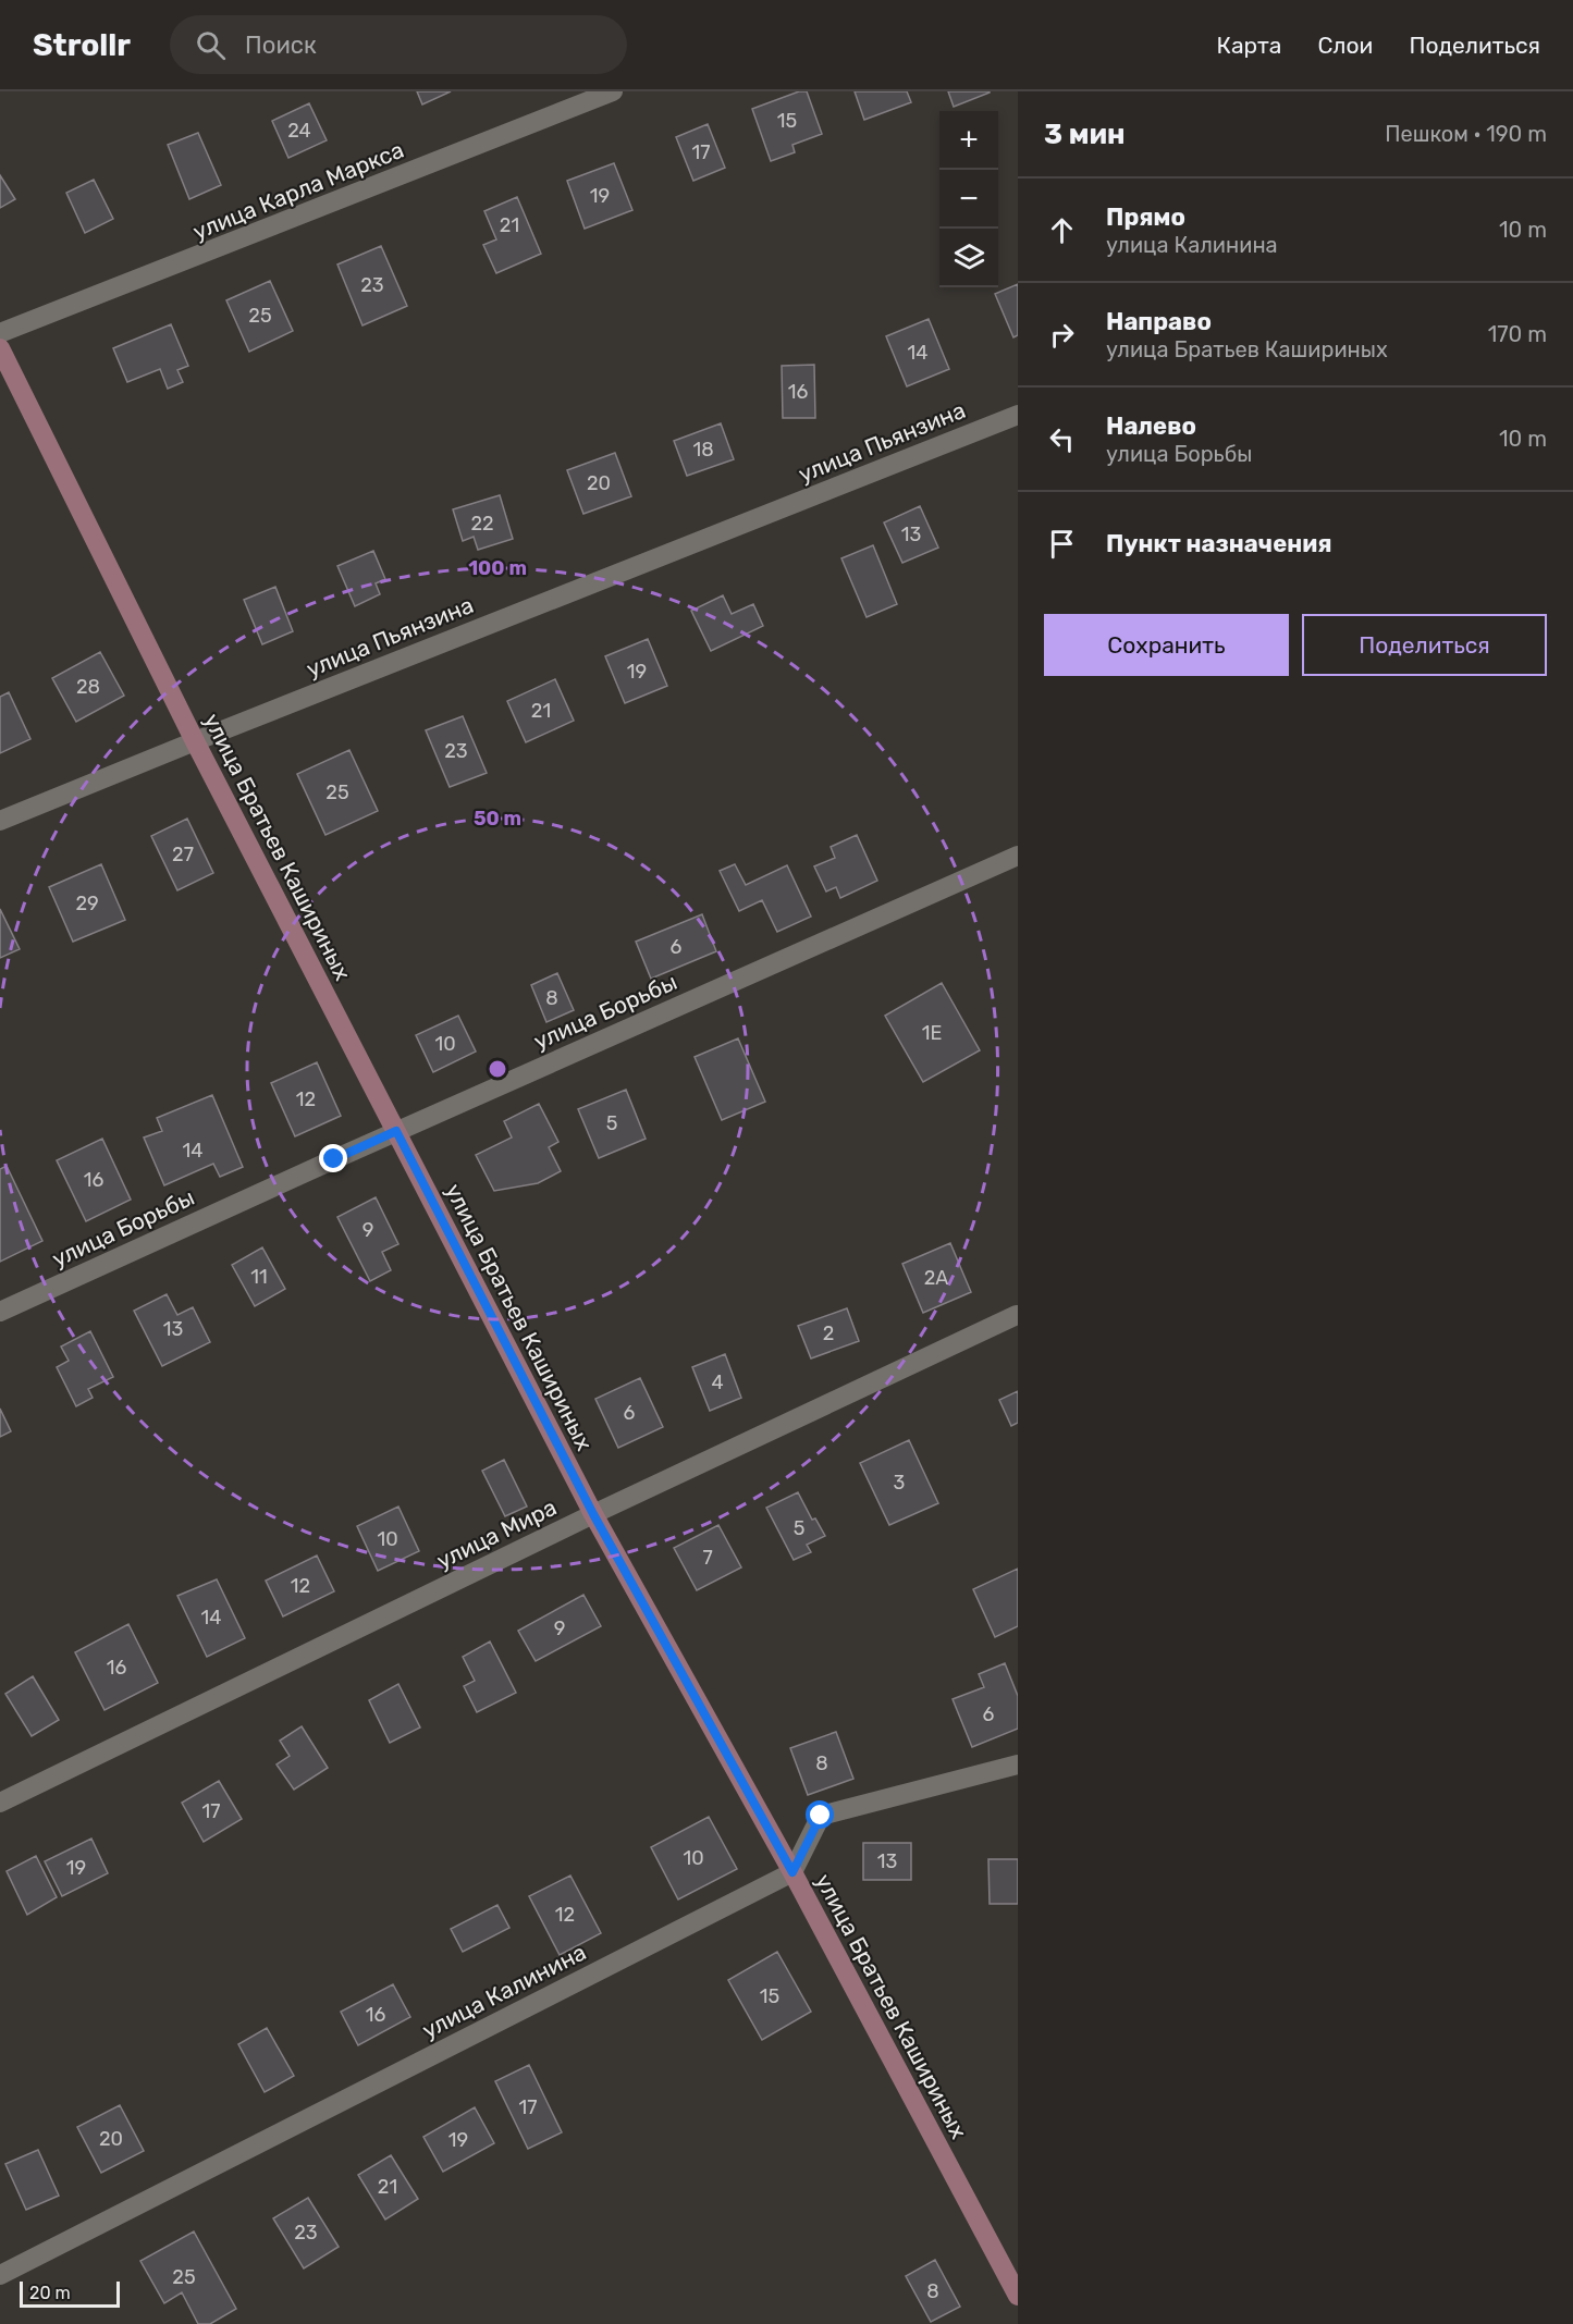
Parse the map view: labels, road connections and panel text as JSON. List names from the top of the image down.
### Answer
{
  "streets": {
    "main road": ["улица Братьев Кашириных"],
    "street": [
      "улица Карла Маркса",
      "улица Пьянзина",
      "улица Борьбы",
      "улица Мира",
      "улица Калинина"
    ]
  },
  "crossings": [
    ["улица Пьянзина", "улица Братьев Кашириных"],
    ["улица Братьев Кашириных", "улица Борьбы"],
    ["улица Братьев Кашириных", "улица Мира"],
    ["улица Братьев Кашириных", "улица Калинина"]
  ],
  "house_numbers": [
    "15",
    "24",
    "17",
    "19",
    "21",
    "23",
    "25",
    "14",
    "16",
    "18",
    "20",
    "22",
    "13",
    "19",
    "28",
    "21",
    "23",
    "25",
    "27",
    "29",
    "6",
    "8",
    "1Е",
    "10",
    "12",
    "5",
    "14",
    "16",
    "9",
    "11",
    "2А",
    "13",
    "2",
    "4",
    "6",
    "3",
    "5",
    "10",
    "7",
    "12",
    "14",
    "9",
    "16",
    "6",
    "8",
    "17",
    "10",
    "13",
    "19",
    "12",
    "15",
    "16",
    "17",
    "20",
    "19",
    "21",
    "23",
    "25",
    "8"
  ],
  "scale_bar": "20 m",
  "page": {
    "header": "Strollr",
    "search": "Поиск",
    "nav": ["Карта", "Слои", "Поделиться"],
    "heading": ["3 мин", "Пешком · 190 m"],
    "map_buttons": ["+", "−"],
    "list": [
      ["Прямо", "улица Калинина", "10 m"],
      ["Направо", "улица Братьев Кашириных", "170 m"],
      ["Налево", "улица Борьбы", "10 m"],
      "Пункт назначения"
    ],
    "buttons": ["Сохранить", "Поделиться"],
    "scale": "20 m"
  },
  "rings": ["100 m", "50 m"]
}
